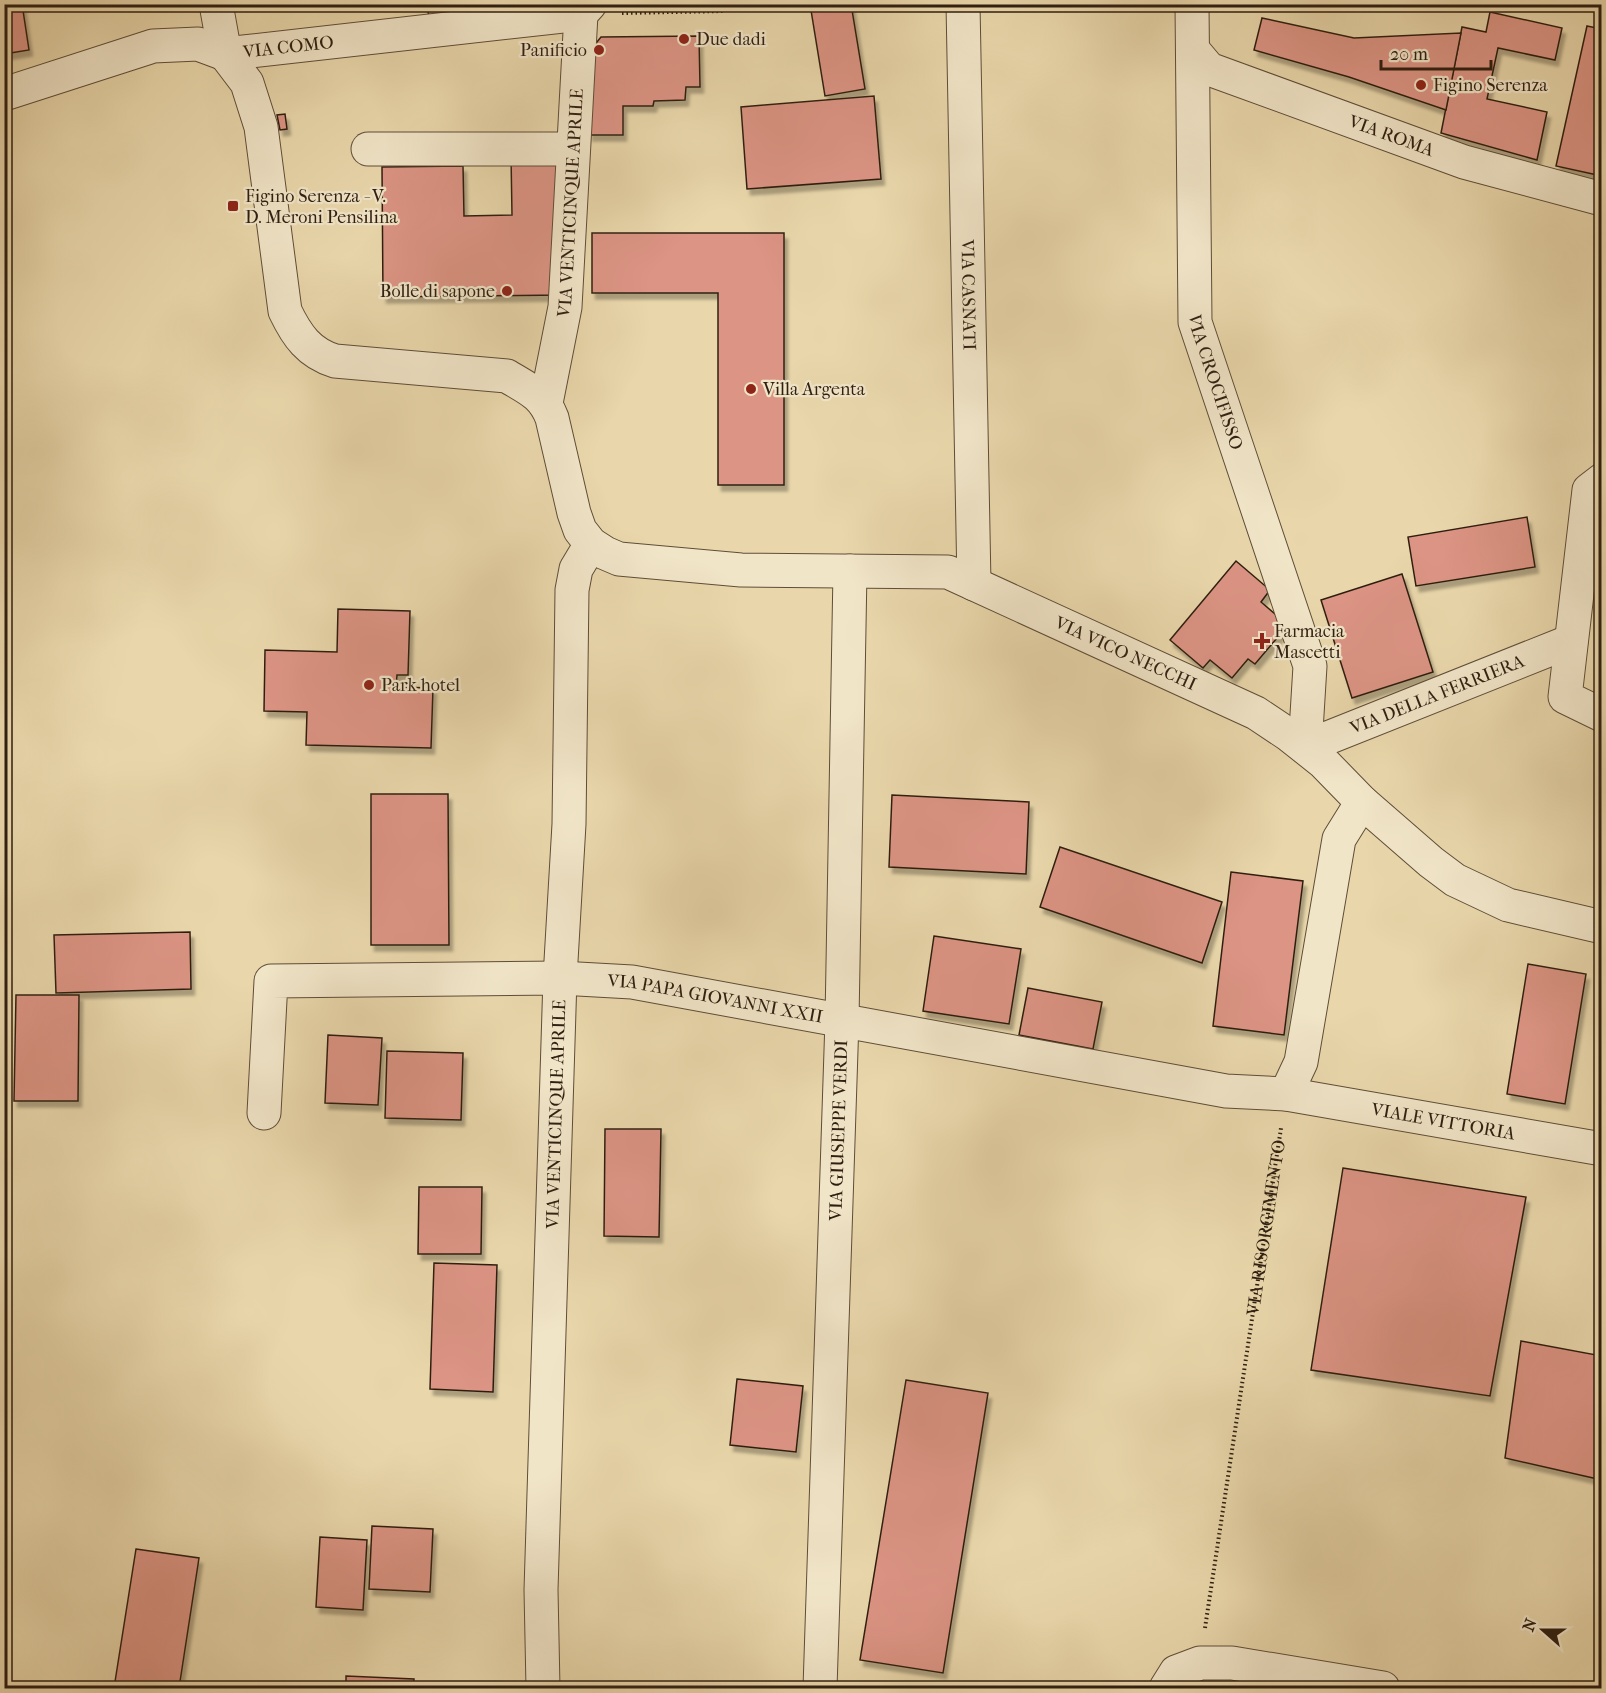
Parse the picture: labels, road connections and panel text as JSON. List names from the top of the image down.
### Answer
{
  "streets": {
    "street": [
      "VIA COMO",
      "VIA ROMA",
      "VIA VENTICINQUE APRILE",
      "VIA CASNATI",
      "VIA CROCIFISSO",
      "VIA VICO NECCHI",
      "VIA DELLA FERRIERA",
      "VIA PAPA GIOVANNI XXII",
      "VIALE VITTORIA",
      "VIA GIUSEPPE VERDI"
    ],
    "path": ["VIA RISORGIMENTO"]
  },
  "crossings": [
    ["VIA COMO", "VIA VENTICINQUE APRILE"],
    ["VIA ROMA", "VIA CROCIFISSO"],
    ["VIA VENTICINQUE APRILE", "VIA VICO NECCHI"],
    ["VIA VENTICINQUE APRILE", "VIA PAPA GIOVANNI XXII"],
    ["VIA CASNATI", "VIA VICO NECCHI"],
    ["VIA CROCIFISSO", "VIA VICO NECCHI"],
    ["VIA CROCIFISSO", "VIA DELLA FERRIERA"],
    ["VIA VICO NECCHI", "VIA DELLA FERRIERA"],
    ["VIA VICO NECCHI", "VIA GIUSEPPE VERDI"],
    ["VIA PAPA GIOVANNI XXII", "VIALE VITTORIA"],
    ["VIA PAPA GIOVANNI XXII", "VIA GIUSEPPE VERDI"],
    ["VIA PAPA GIOVANNI XXII", "VIA RISORGIMENTO"],
    ["VIALE VITTORIA", "VIA RISORGIMENTO"]
  ],
  "places": {
    "other": [
      "Due dadi",
      "Panificio",
      "Figino Serenza",
      "Bolle di sapone",
      "Villa Argenta",
      "Park hotel"
    ],
    "transit": ["Figino Serenza - V. D. Meroni Pensilina"],
    "health": ["Farmacia Mascetti"]
  },
  "scale_bar": "20 m",
  "north": "left"
}
